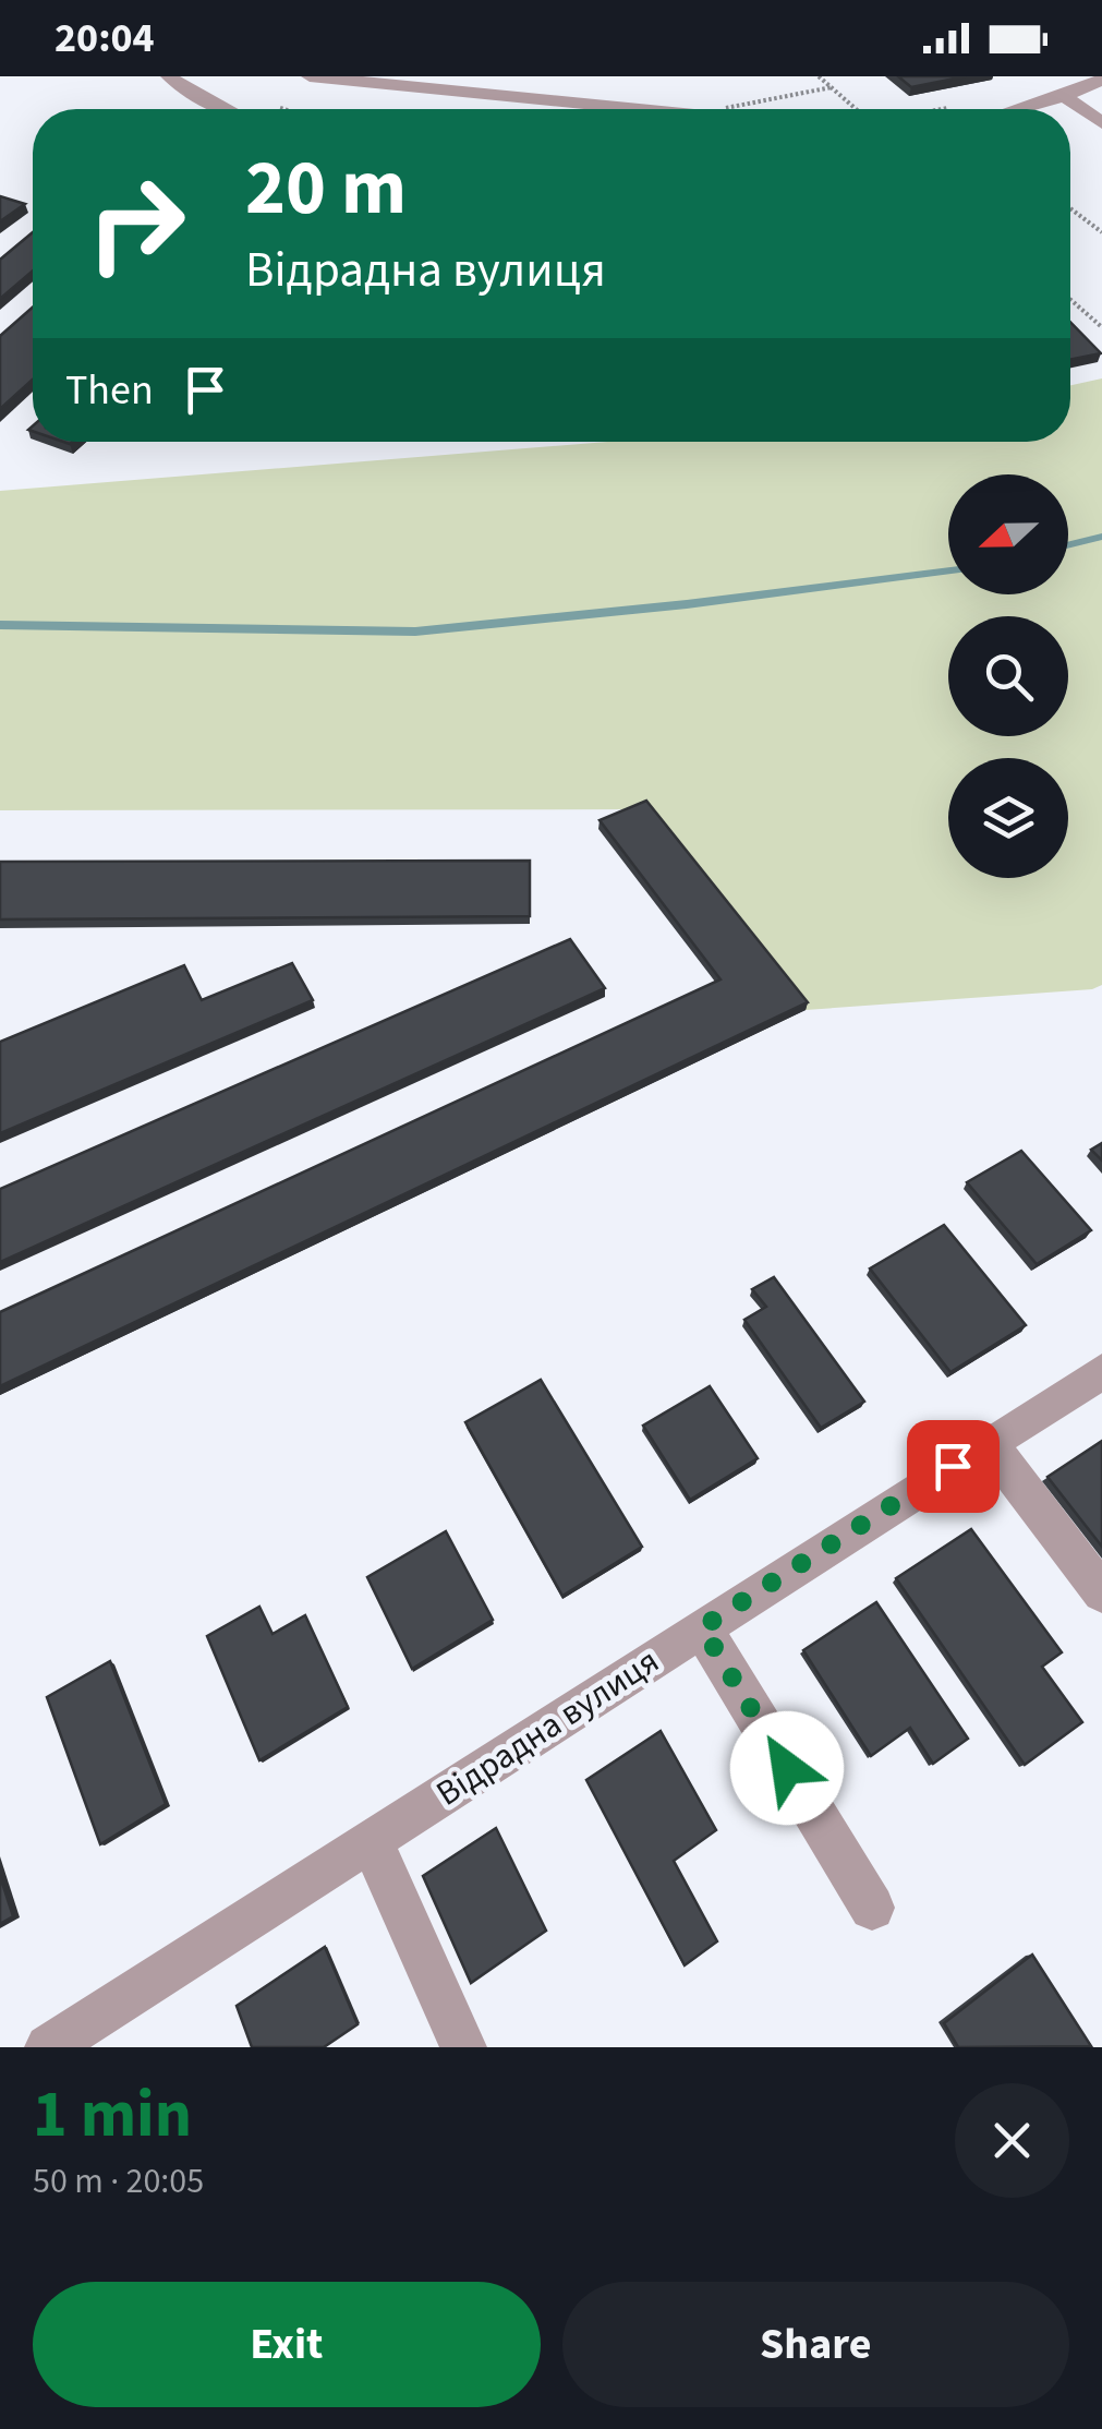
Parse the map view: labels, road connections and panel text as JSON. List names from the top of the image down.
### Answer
{
  "streets": {
    "street": ["Відрадна вулиця"]
  },
  "north": "left",
  "page": {
    "status": "20:04",
    "turn": ["20 m", "Відрадна вулиця"],
    "then": "Then",
    "heading": ["1 min", "50 m · 20:05"],
    "buttons": ["Exit", "Share"]
  }
}
